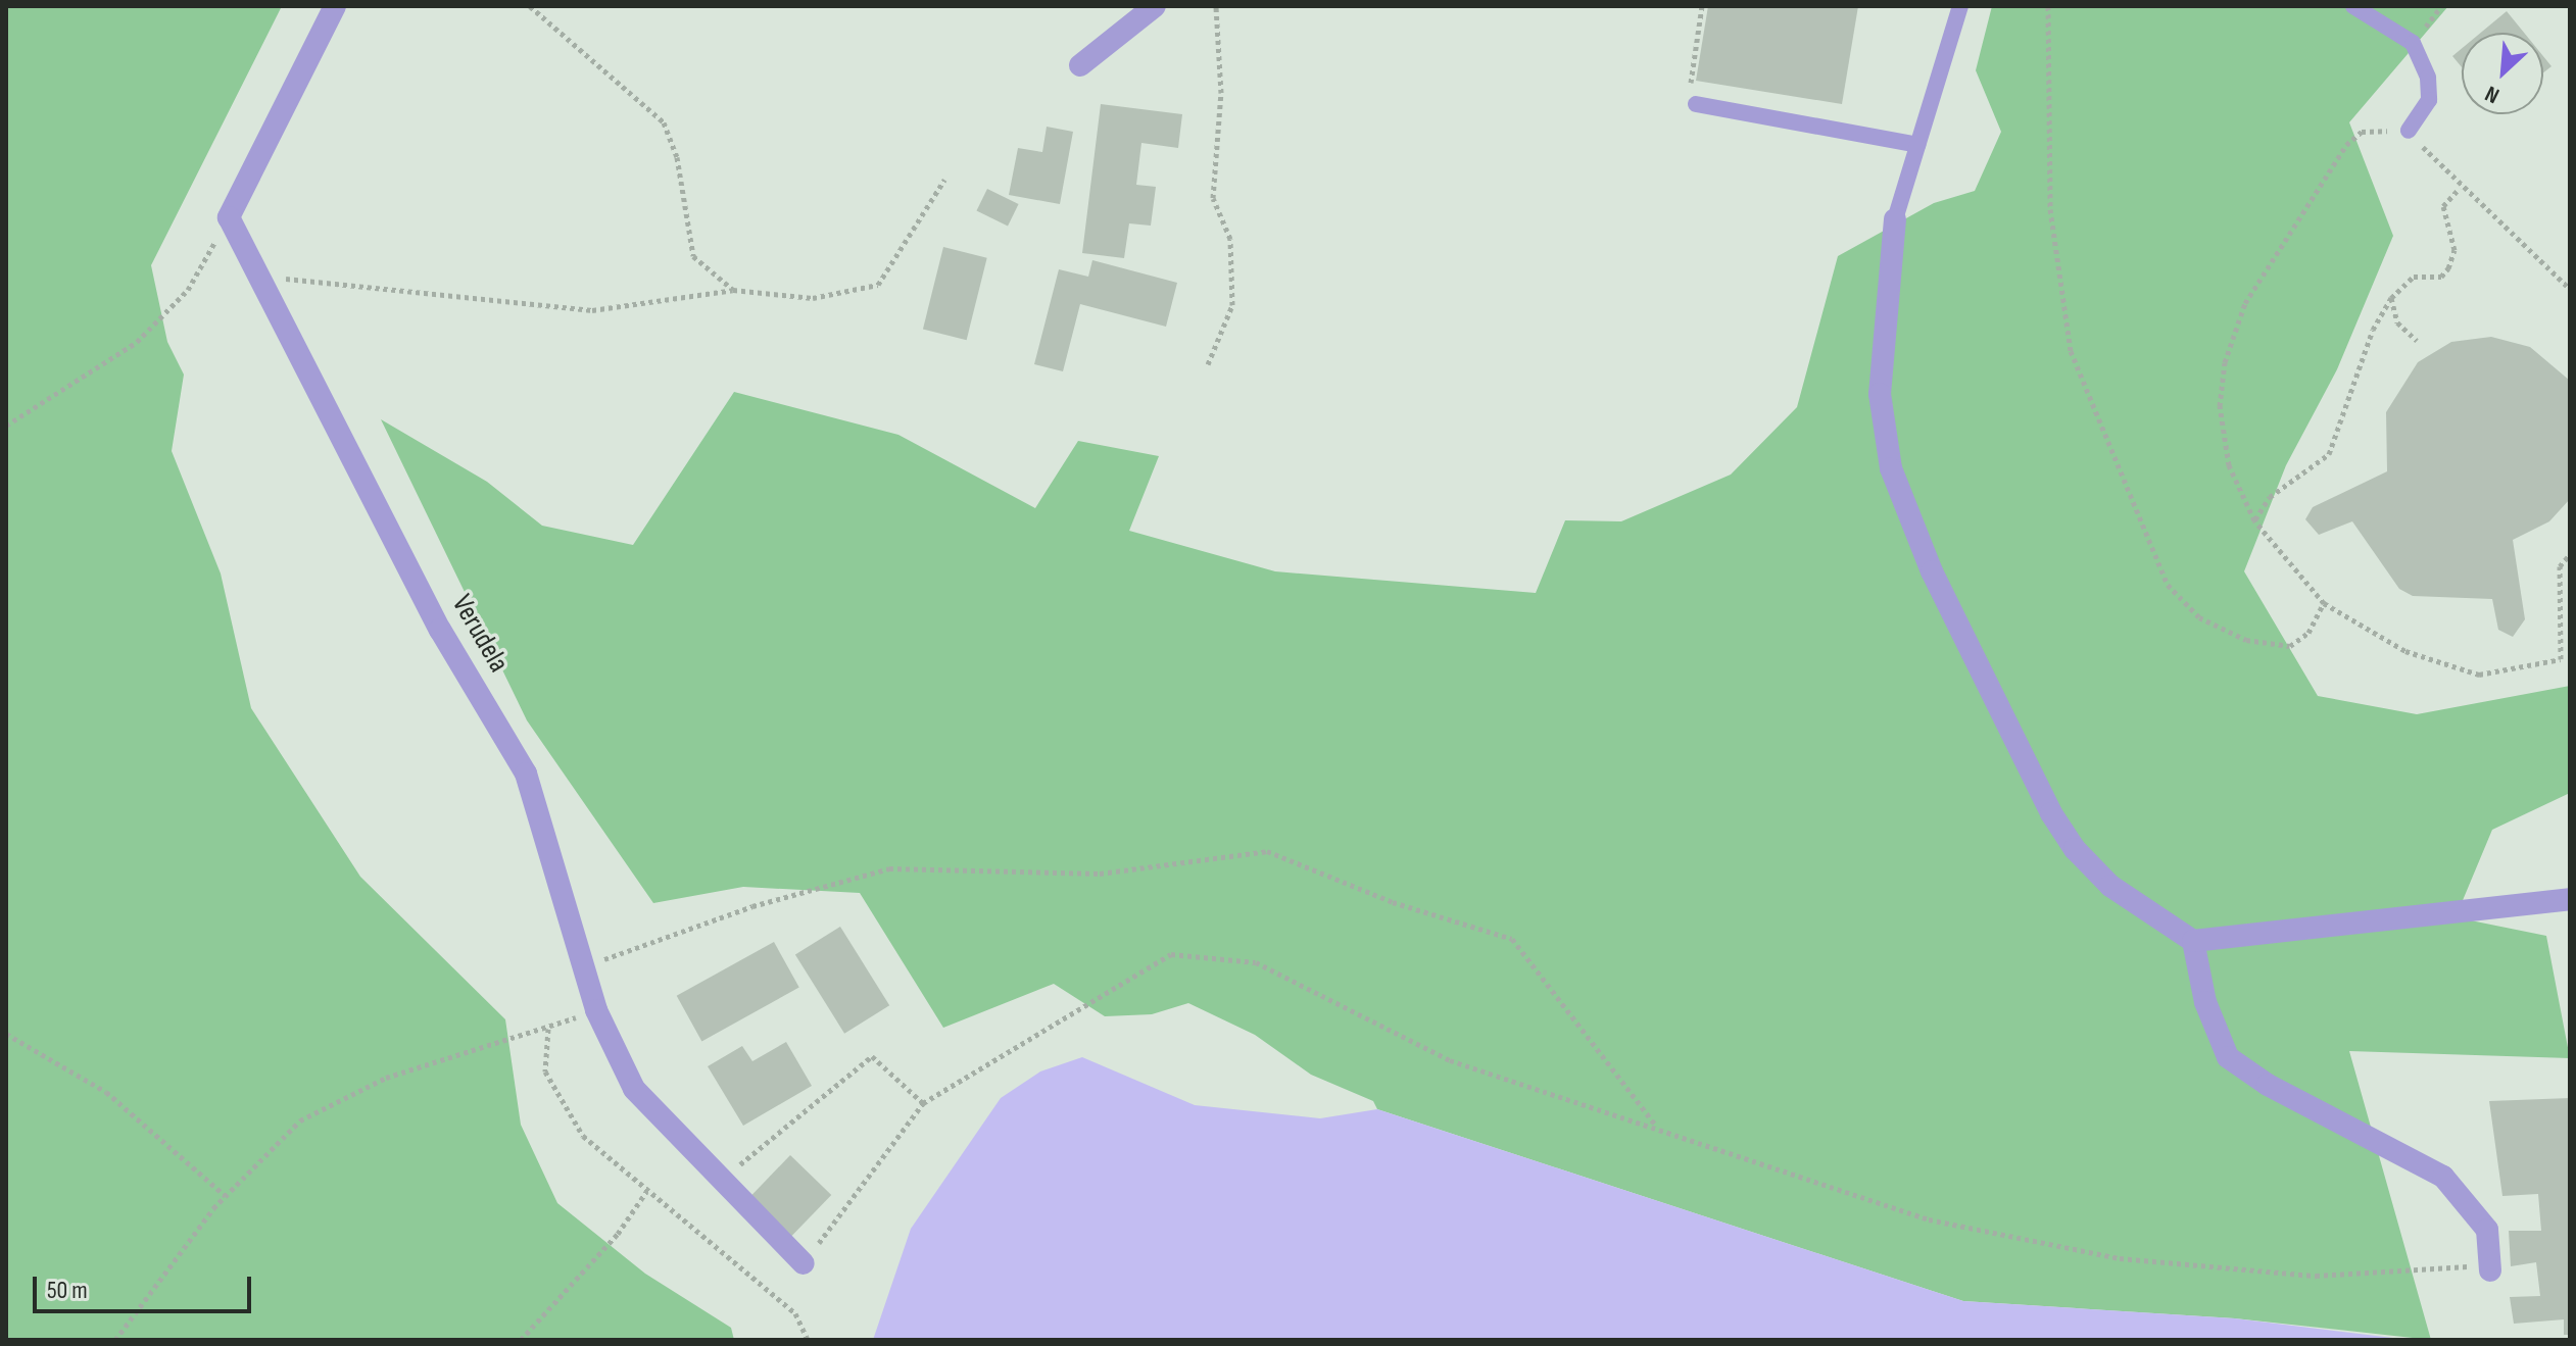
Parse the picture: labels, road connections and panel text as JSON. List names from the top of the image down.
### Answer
{
  "streets": {
    "street": ["Verudela"]
  },
  "scale_bar": "50 m",
  "north": "bottom left"
}
